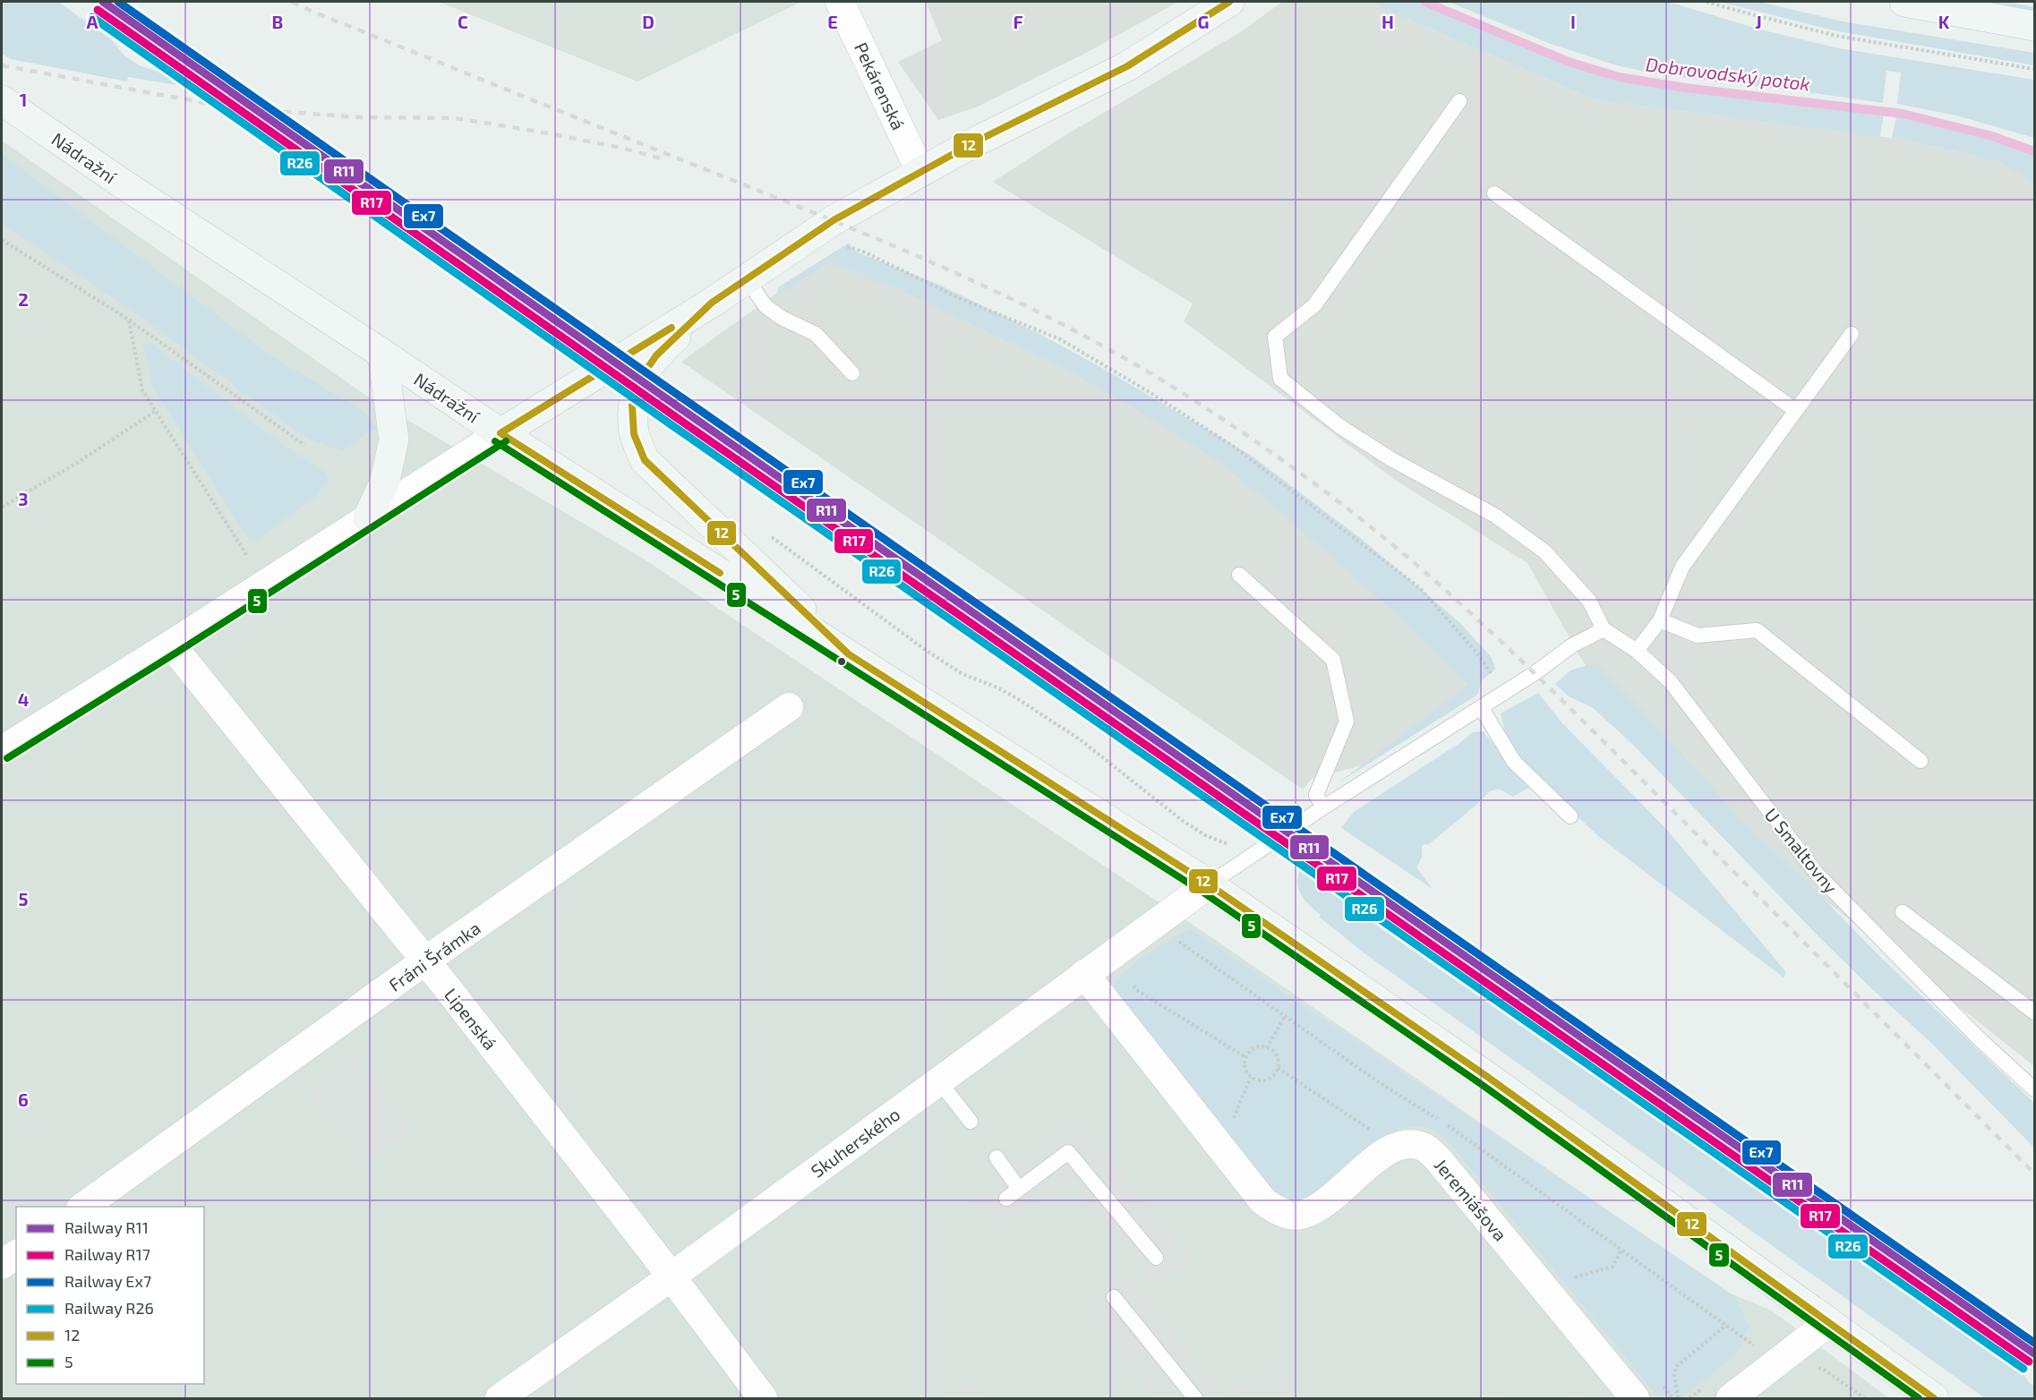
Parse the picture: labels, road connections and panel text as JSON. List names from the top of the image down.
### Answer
{
  "streets": {
    "main road": ["Nádražní"],
    "street": [
      "Pekárenská",
      "Fráni Šrámka",
      "Lipenská",
      "Skuherského",
      "Jeremiášova"
    ],
    "lane": ["U Smaltovny"]
  },
  "crossings": [
    ["Nádražní", "Skuherského"],
    ["Fráni Šrámka", "Lipenská"],
    ["Lipenská", "Skuherského"]
  ],
  "water": ["Dobrovodský potok"],
  "lines": [
    "rail line R11",
    "rail line Ex7",
    "transit line 12",
    "rail line R17",
    "rail line R26",
    "transit line 5"
  ],
  "legend": [
    "Railway R11",
    "Railway R17",
    "Railway Ex7",
    "Railway R26",
    "12",
    "5"
  ],
  "grid": {
    "columns": [
      "A",
      "B",
      "C",
      "D",
      "E",
      "F",
      "G",
      "H",
      "I",
      "J",
      "K"
    ],
    "rows": [
      "1",
      "2",
      "3",
      "4",
      "5",
      "6"
    ]
  }
}
